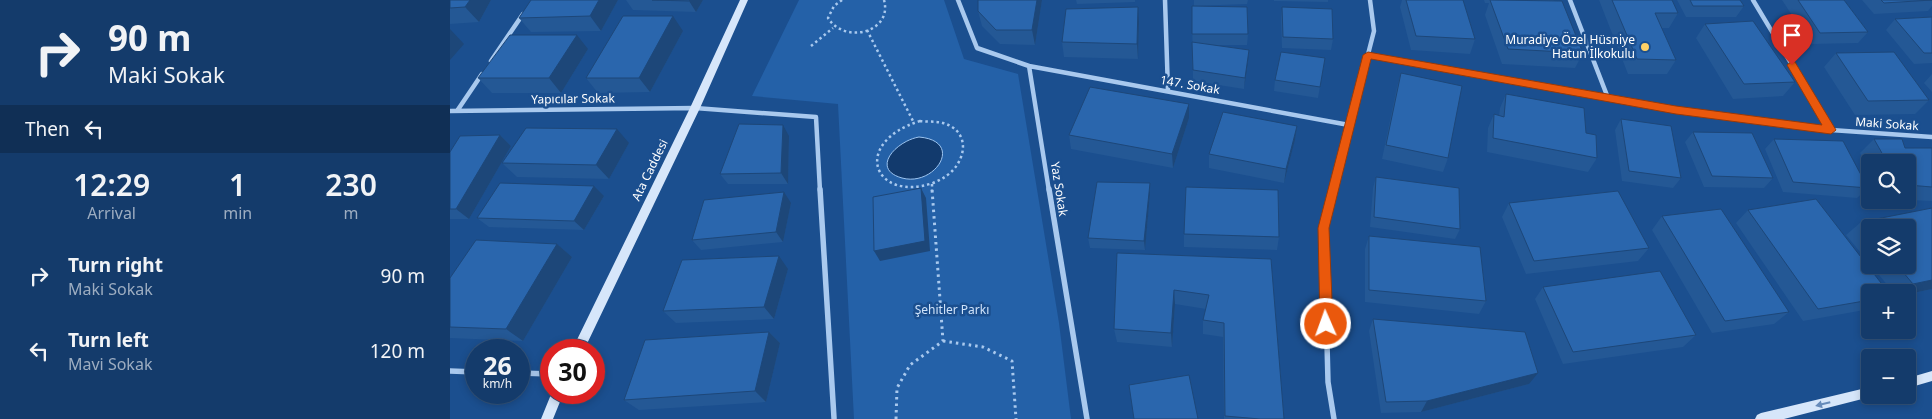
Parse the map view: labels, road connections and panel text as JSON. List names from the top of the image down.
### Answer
{
  "streets": {
    "main road": ["Ata Caddesi"],
    "street": [
      "147. Sokak",
      "Yapıcılar Sokak",
      "Maki Sokak",
      "Yaz Sokak"
    ]
  },
  "crossings": [
    ["147. Sokak", "Yaz Sokak"],
    ["Yapıcılar Sokak", "Ata Caddesi"]
  ],
  "parks": ["Şehitler Parkı"],
  "places": ["Muradiye Özel Hüsniye Hatun İlkokulu"],
  "page": {
    "turn": ["90 m", "Maki Sokak"],
    "then": "Then",
    "eta": [
      "12:29",
      "Arrival",
      "1",
      "min",
      "230",
      "m"
    ],
    "map_buttons": ["+", "−"],
    "list": [
      {
        "name": "Turn right",
        "note": "Maki Sokak",
        "value": "90 m"
      },
      {
        "name": "Turn left",
        "note": "Mavi Sokak",
        "value": "120 m"
      }
    ],
    "speed": "26 km/h",
    "limit": "30"
  }
}
